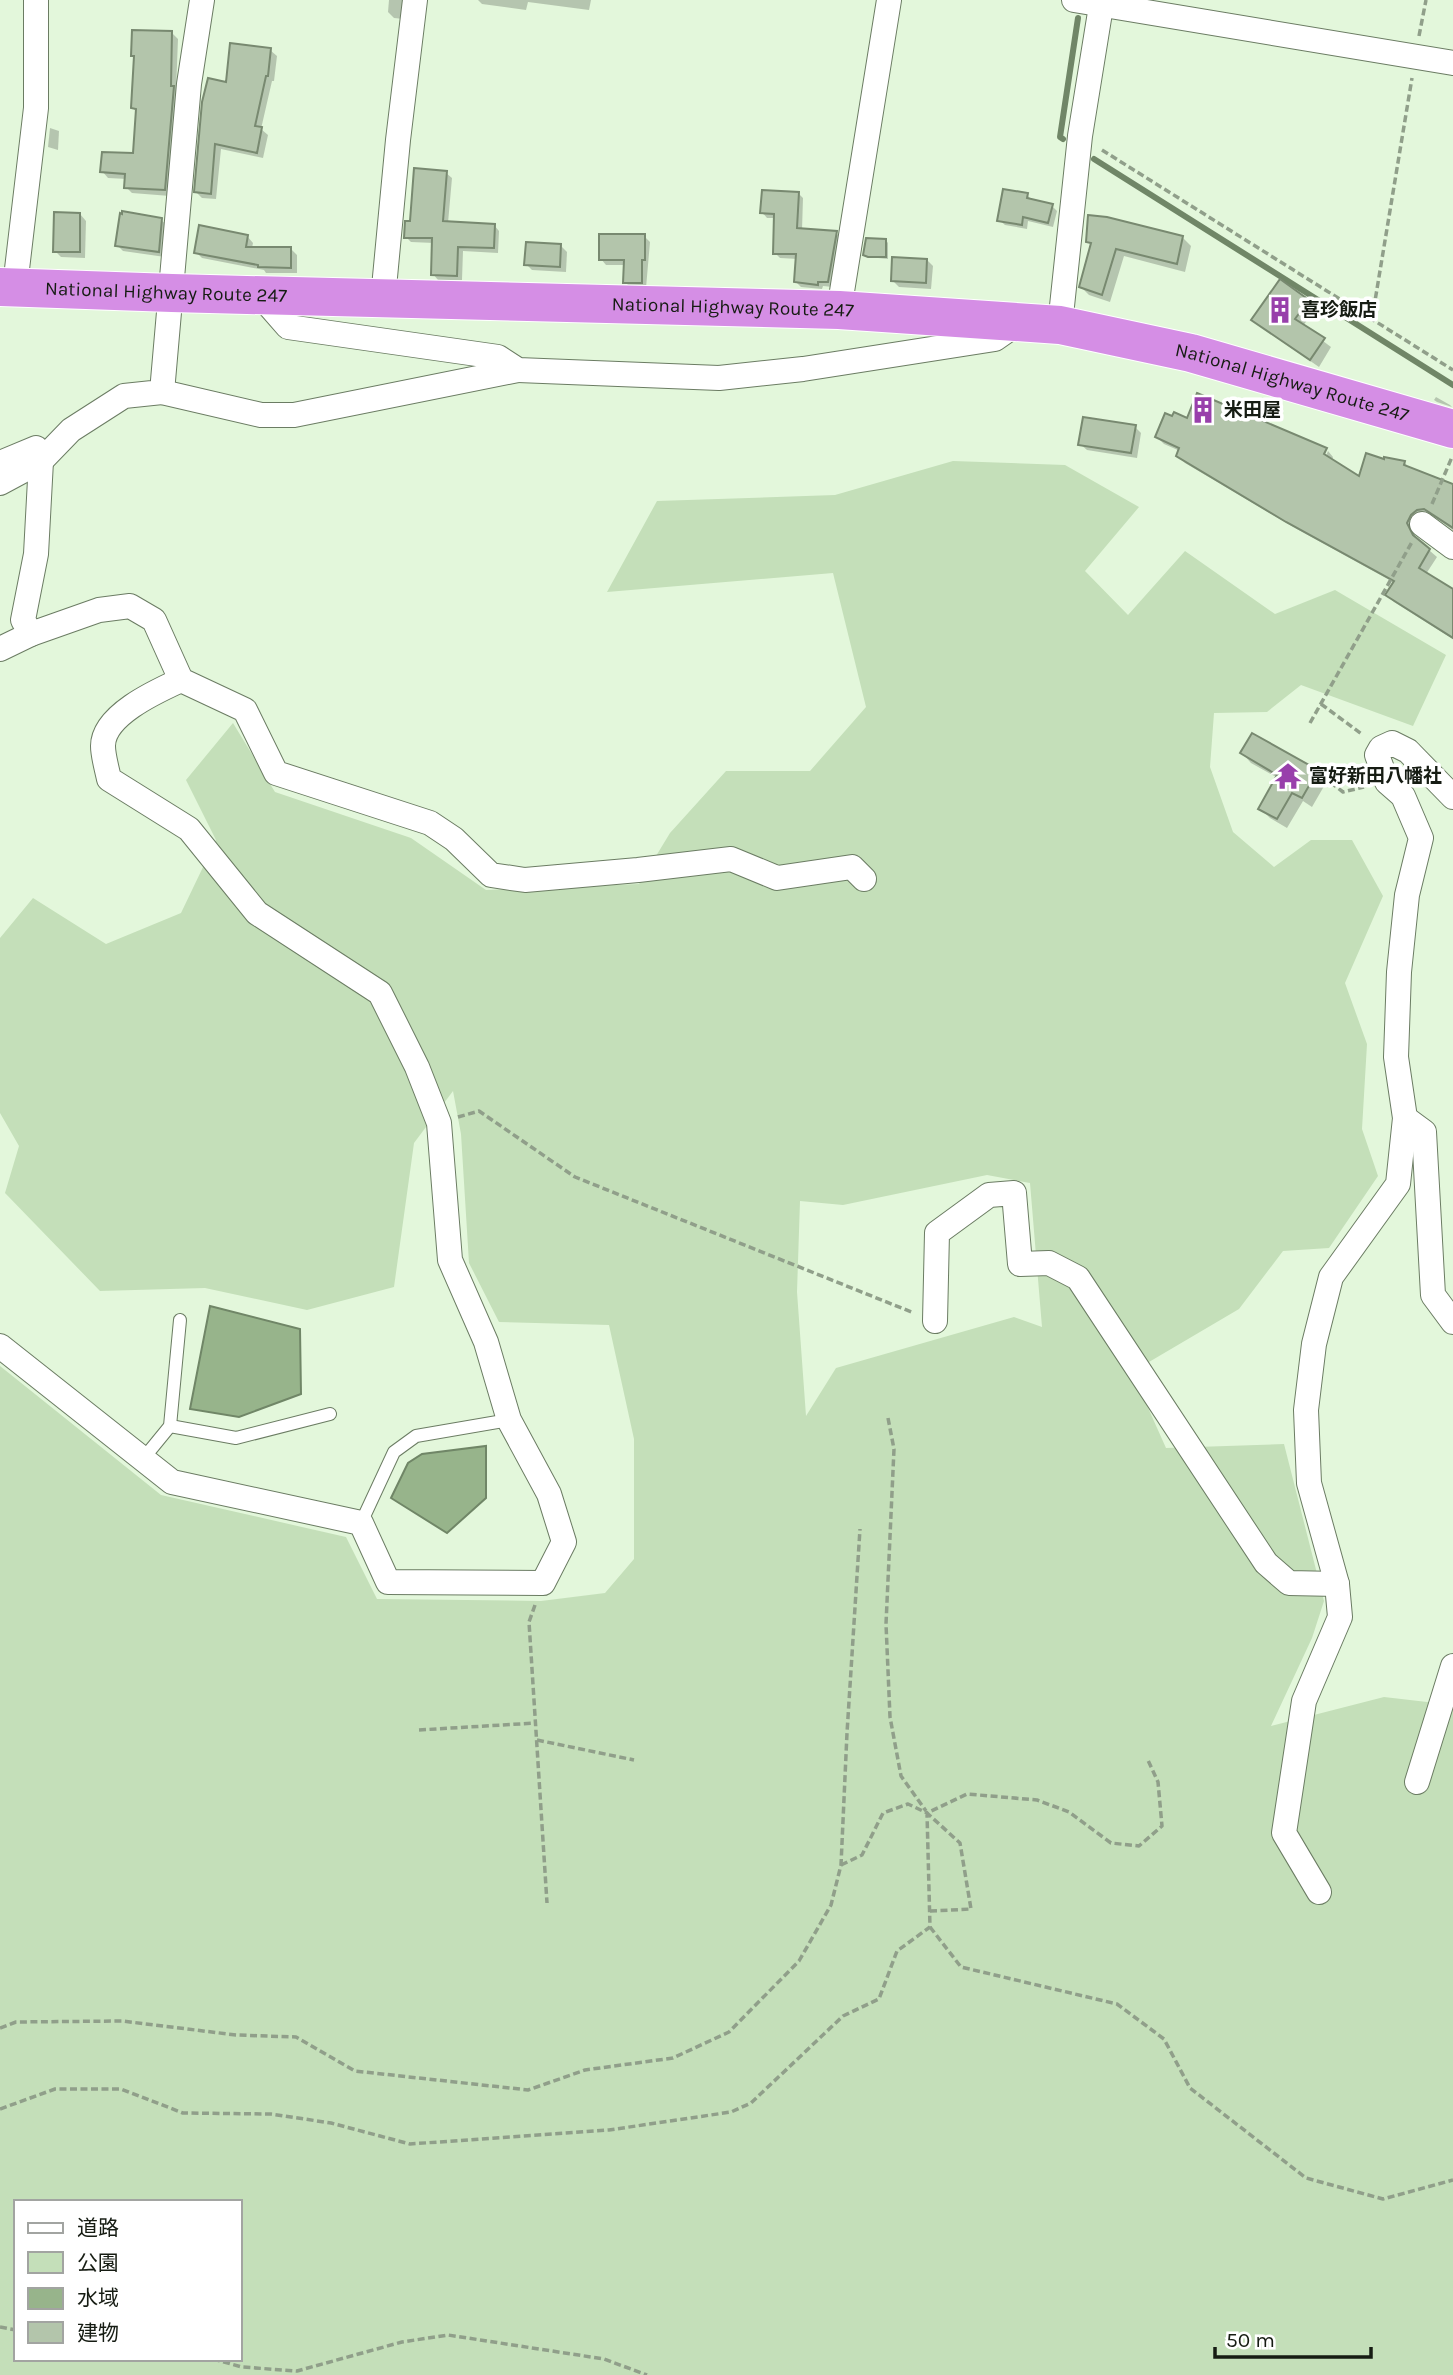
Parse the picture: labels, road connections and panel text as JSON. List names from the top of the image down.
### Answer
{
  "streets": {
    "highway": ["National Highway Route 247"]
  },
  "places": {
    "building": ["喜珍飯店", "米田屋"],
    "temple": ["富好新田八幡社"]
  },
  "legend": [
    "道路",
    "公園",
    "水域",
    "建物"
  ],
  "scale_bar": "50 m"
}
